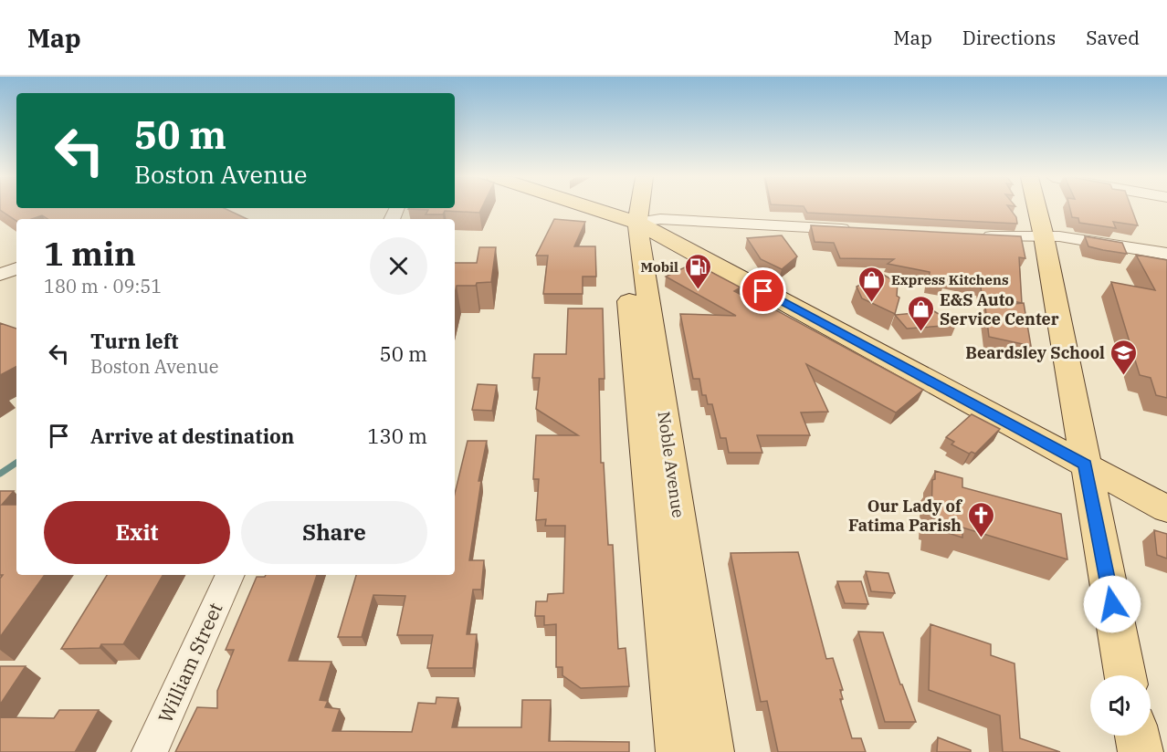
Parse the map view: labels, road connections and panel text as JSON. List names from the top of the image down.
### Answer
{
  "streets": {
    "main road": ["Noble Avenue"],
    "street": ["William Street"]
  },
  "places": {
    "fuel station": ["Mobil"],
    "shop": ["Express Kitchens", "E&S Auto Service Center"],
    "school or university": ["Beardsley School"],
    "church": ["Our Lady of Fatima Parish"]
  },
  "page": {
    "header": "Map",
    "nav": ["Map", "Directions", "Saved"],
    "turn": ["50 m", "Boston Avenue"],
    "heading": ["1 min", "180 m · 09:51"],
    "list": [
      {
        "name": "Turn left",
        "note": "Boston Avenue",
        "value": "50 m"
      },
      {
        "name": "Arrive at destination",
        "value": "130 m"
      }
    ],
    "buttons": ["Exit", "Share"]
  }
}
